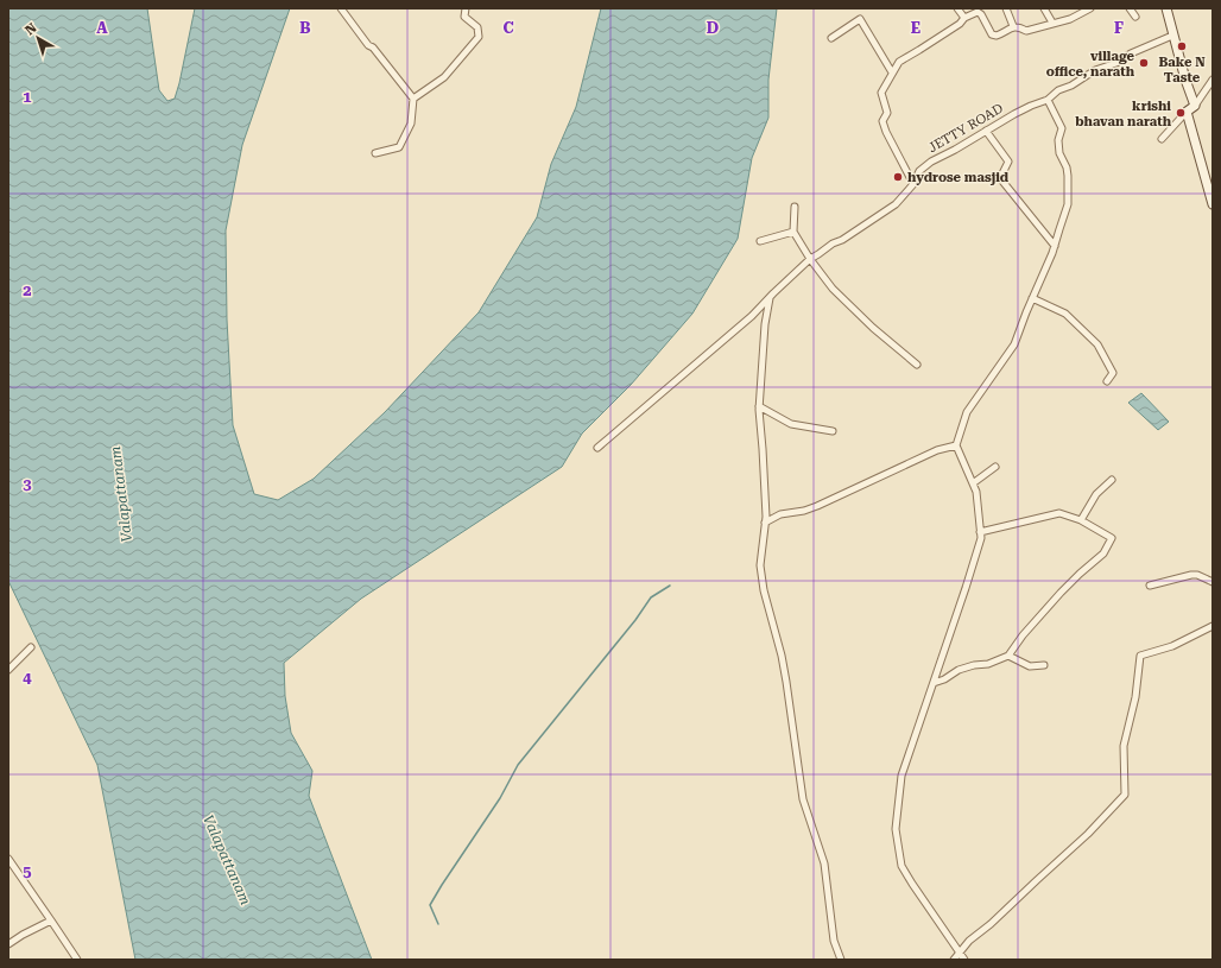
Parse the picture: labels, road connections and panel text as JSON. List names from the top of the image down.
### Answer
{
  "streets": {
    "street": ["JETTY ROAD"]
  },
  "water": ["Valapattanam"],
  "places": [
    "Bake N Taste",
    "village office, narath",
    "krishi bhavan narath",
    "hydrose masjid"
  ],
  "north": "top left",
  "grid": {
    "columns": [
      "A",
      "B",
      "C",
      "D",
      "E",
      "F"
    ],
    "rows": [
      "1",
      "2",
      "3",
      "4",
      "5"
    ]
  }
}
